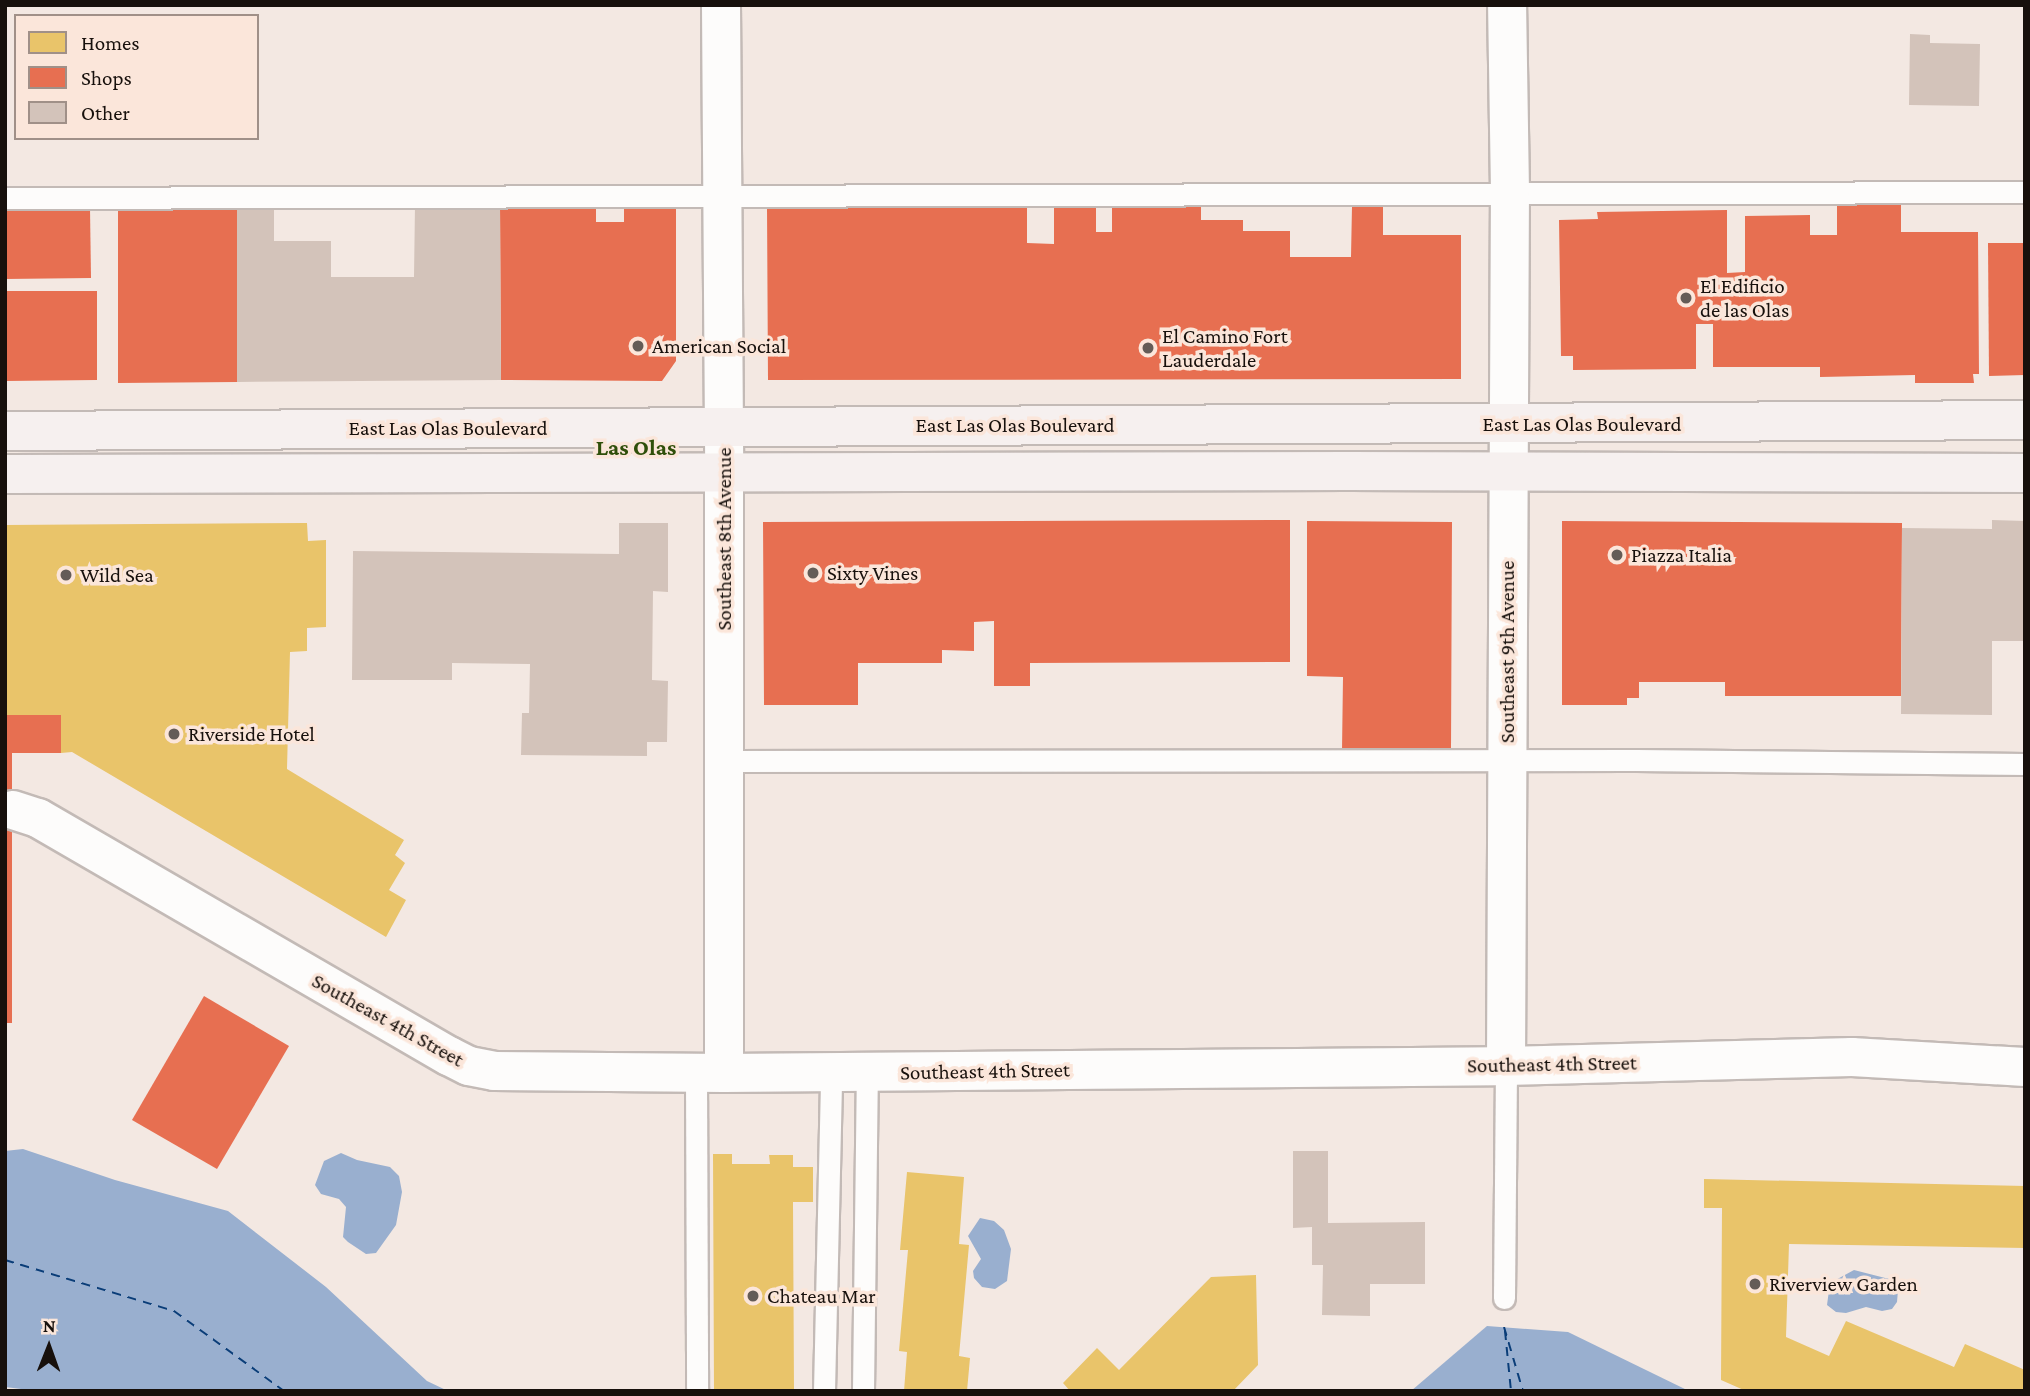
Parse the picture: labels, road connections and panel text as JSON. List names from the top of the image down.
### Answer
{
  "streets": {
    "main road": ["East Las Olas Boulevard"],
    "street": ["Southeast 8th Avenue", "Southeast 9th Avenue", "Southeast 4th Street"]
  },
  "crossings": [
    ["East Las Olas Boulevard", "Southeast 8th Avenue"],
    ["East Las Olas Boulevard", "Southeast 9th Avenue"],
    ["Southeast 8th Avenue", "Southeast 4th Street"],
    ["Southeast 9th Avenue", "Southeast 4th Street"]
  ],
  "districts": ["Las Olas"],
  "places": [
    "El Edificio de las Olas",
    "American Social",
    "El Camino Fort Lauderdale",
    "Piazza Italia",
    "Sixty Vines",
    "Wild Sea",
    "Riverside Hotel",
    "Riverview Garden",
    "Chateau Mar"
  ],
  "legend": ["Homes", "Shops", "Other"],
  "north": "top"
}
